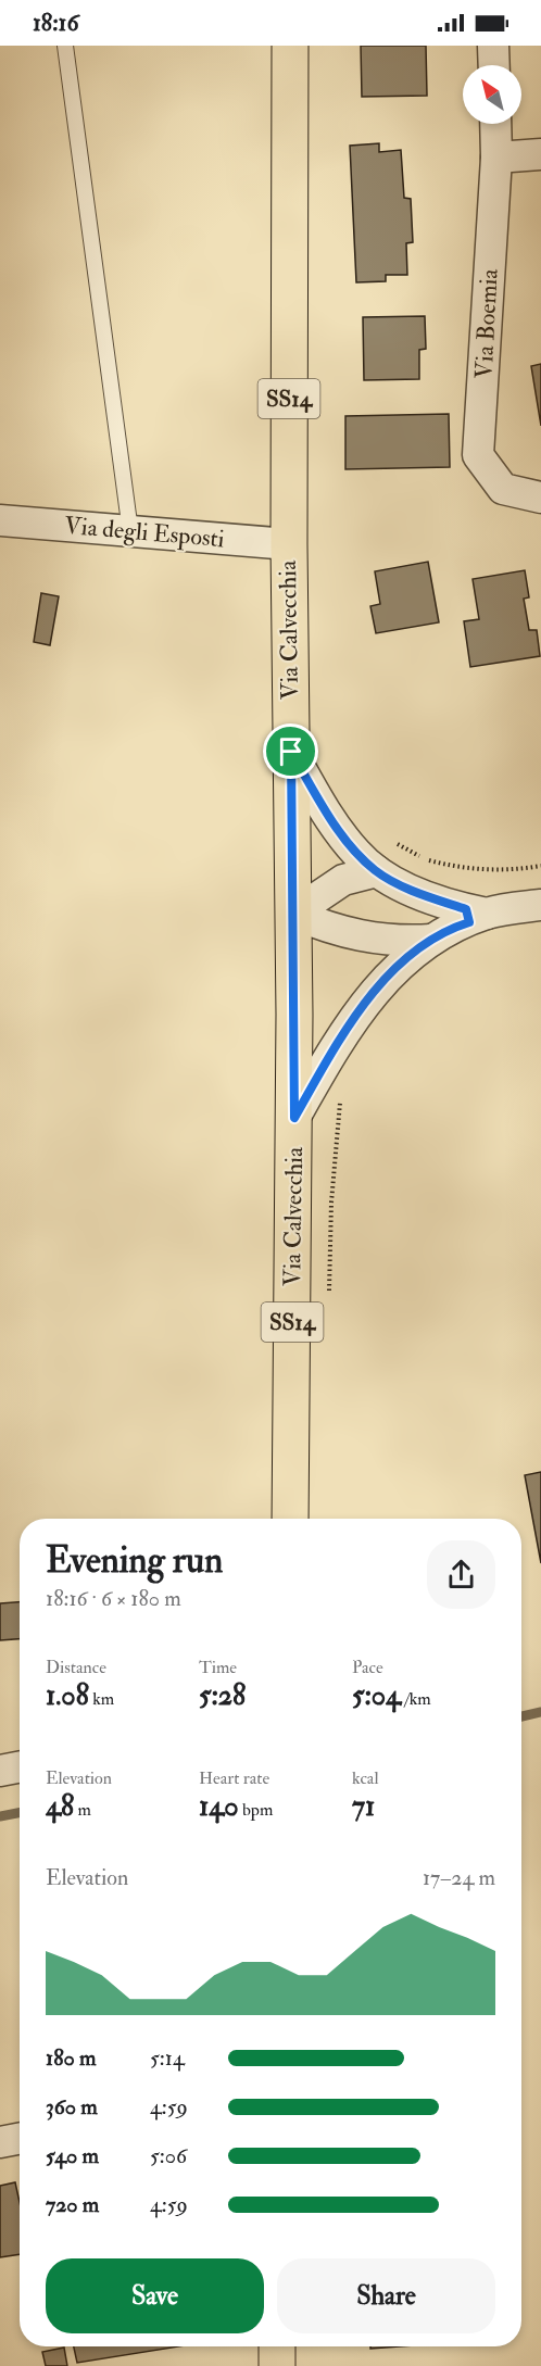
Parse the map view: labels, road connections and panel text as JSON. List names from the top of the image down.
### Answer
{
  "streets": {
    "main road": ["SS14", "Via Calvecchia"],
    "street": ["Via Boemia", "Via degli Esposti"]
  },
  "crossings": [
    ["Via degli Esposti", "Via Calvecchia"]
  ],
  "north": "top left",
  "page": {
    "status": "18:16",
    "heading": ["Evening run", "18:16 · 6 × 180 m"],
    "stats": [
      ["Distance", "1.08 km"],
      ["Time", "5:28"],
      ["Pace", "5:04 /km"],
      ["Elevation", "48 m"],
      ["Heart rate", "140 bpm"],
      ["kcal", "71"]
    ],
    "chart": ["Elevation", "17–24 m"],
    "list": [
      {
        "name": "180 m",
        "note": "5:14"
      },
      {
        "name": "360 m",
        "note": "4:59"
      },
      {
        "name": "540 m",
        "note": "5:06"
      },
      {
        "name": "720 m",
        "note": "4:59"
      }
    ],
    "buttons": ["Save", "Share"]
  }
}
